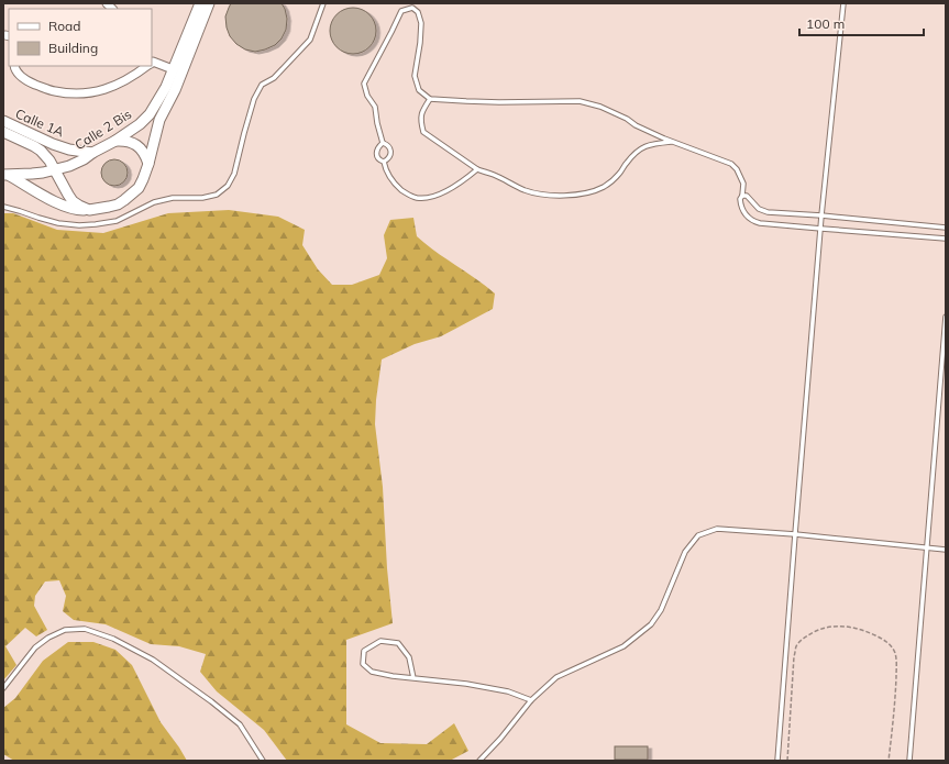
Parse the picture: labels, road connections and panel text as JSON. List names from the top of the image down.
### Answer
{
  "streets": {
    "street": ["Calle 1A", "Calle 2 Bis"]
  },
  "crossings": [
    ["Calle 1A", "Calle 2 Bis"]
  ],
  "legend": ["Road", "Building"],
  "scale_bar": "100 m"
}
